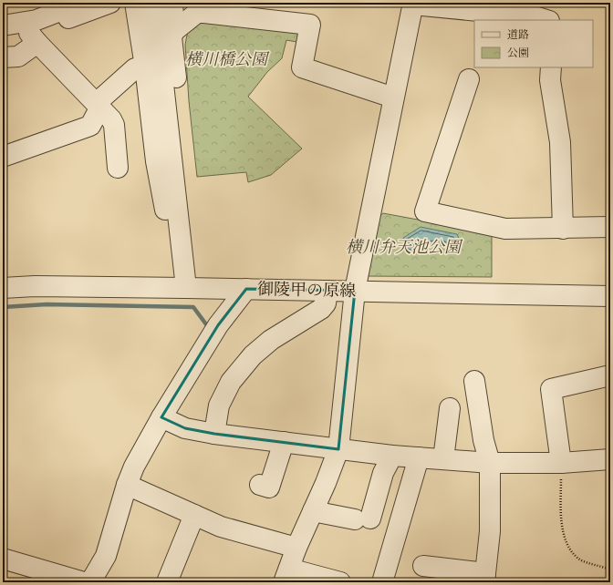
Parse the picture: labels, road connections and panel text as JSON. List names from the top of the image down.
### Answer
{
  "streets": {
    "street": ["御陵甲の原線"]
  },
  "parks": ["横川橋公園", "横川弁天池公園"],
  "legend": ["道路", "公園"]
}
